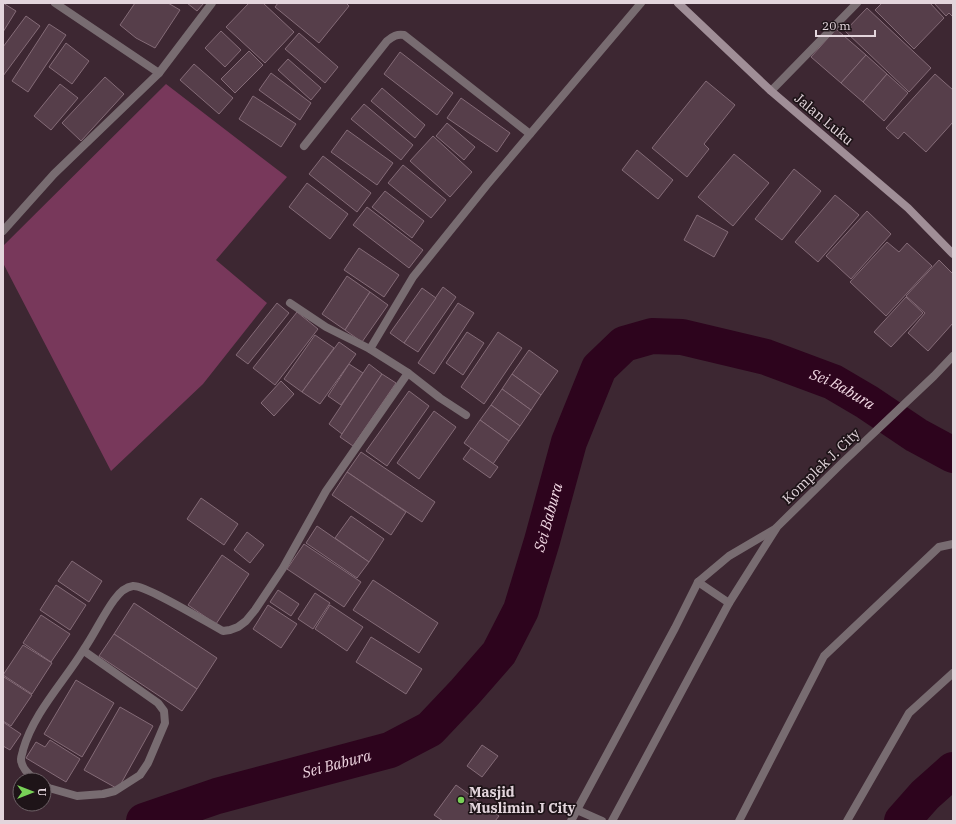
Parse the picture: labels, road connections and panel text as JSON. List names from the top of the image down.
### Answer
{
  "streets": {
    "main road": ["Jalan Luku"],
    "street": ["Komplek J. City"]
  },
  "water": ["Sei Babura"],
  "places": ["Masjid Muslimin J City"],
  "scale_bar": "20 m",
  "north": "right"
}
